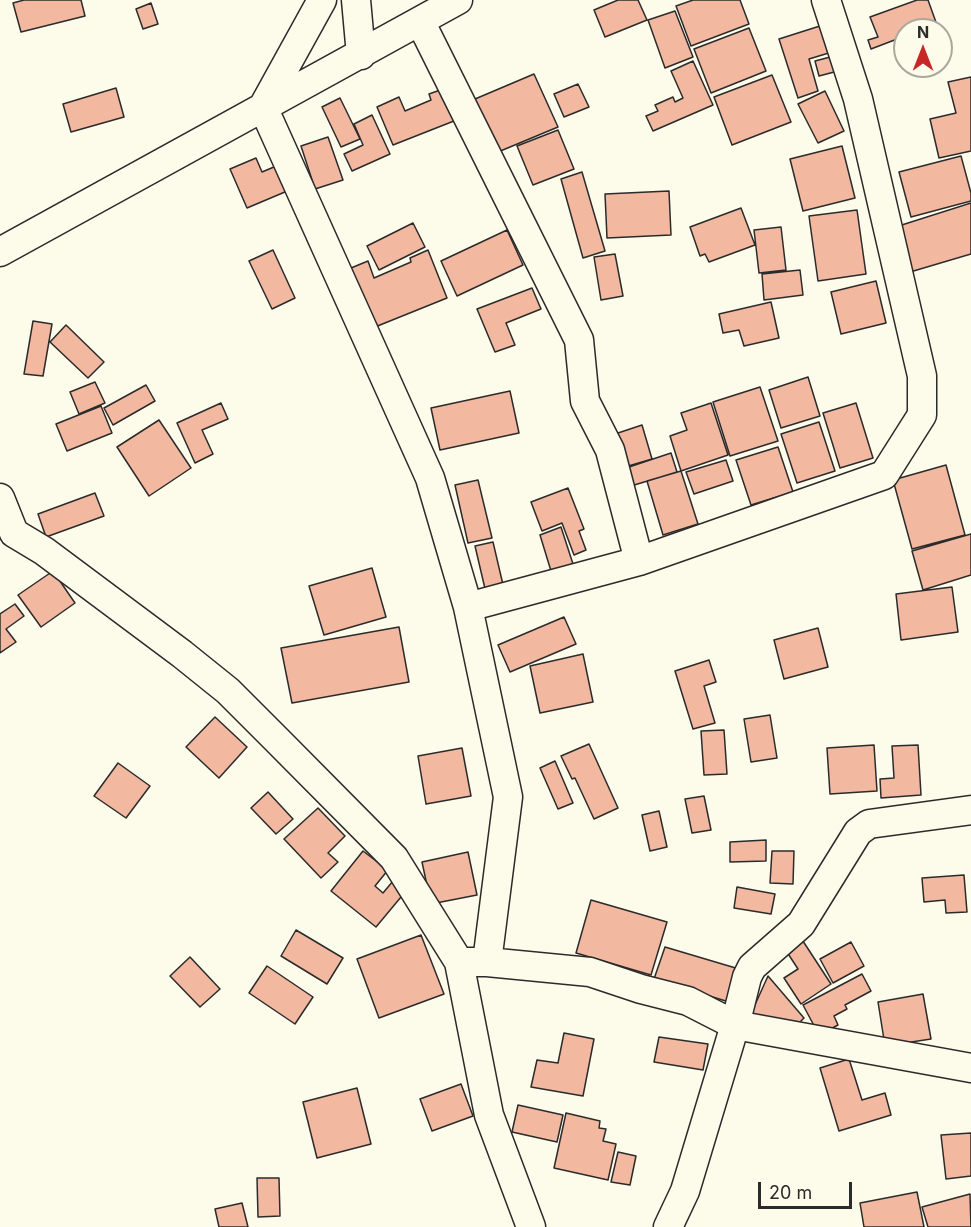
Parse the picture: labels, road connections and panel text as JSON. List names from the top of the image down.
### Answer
{
  "scale_bar": "20 m",
  "north": "top"
}
